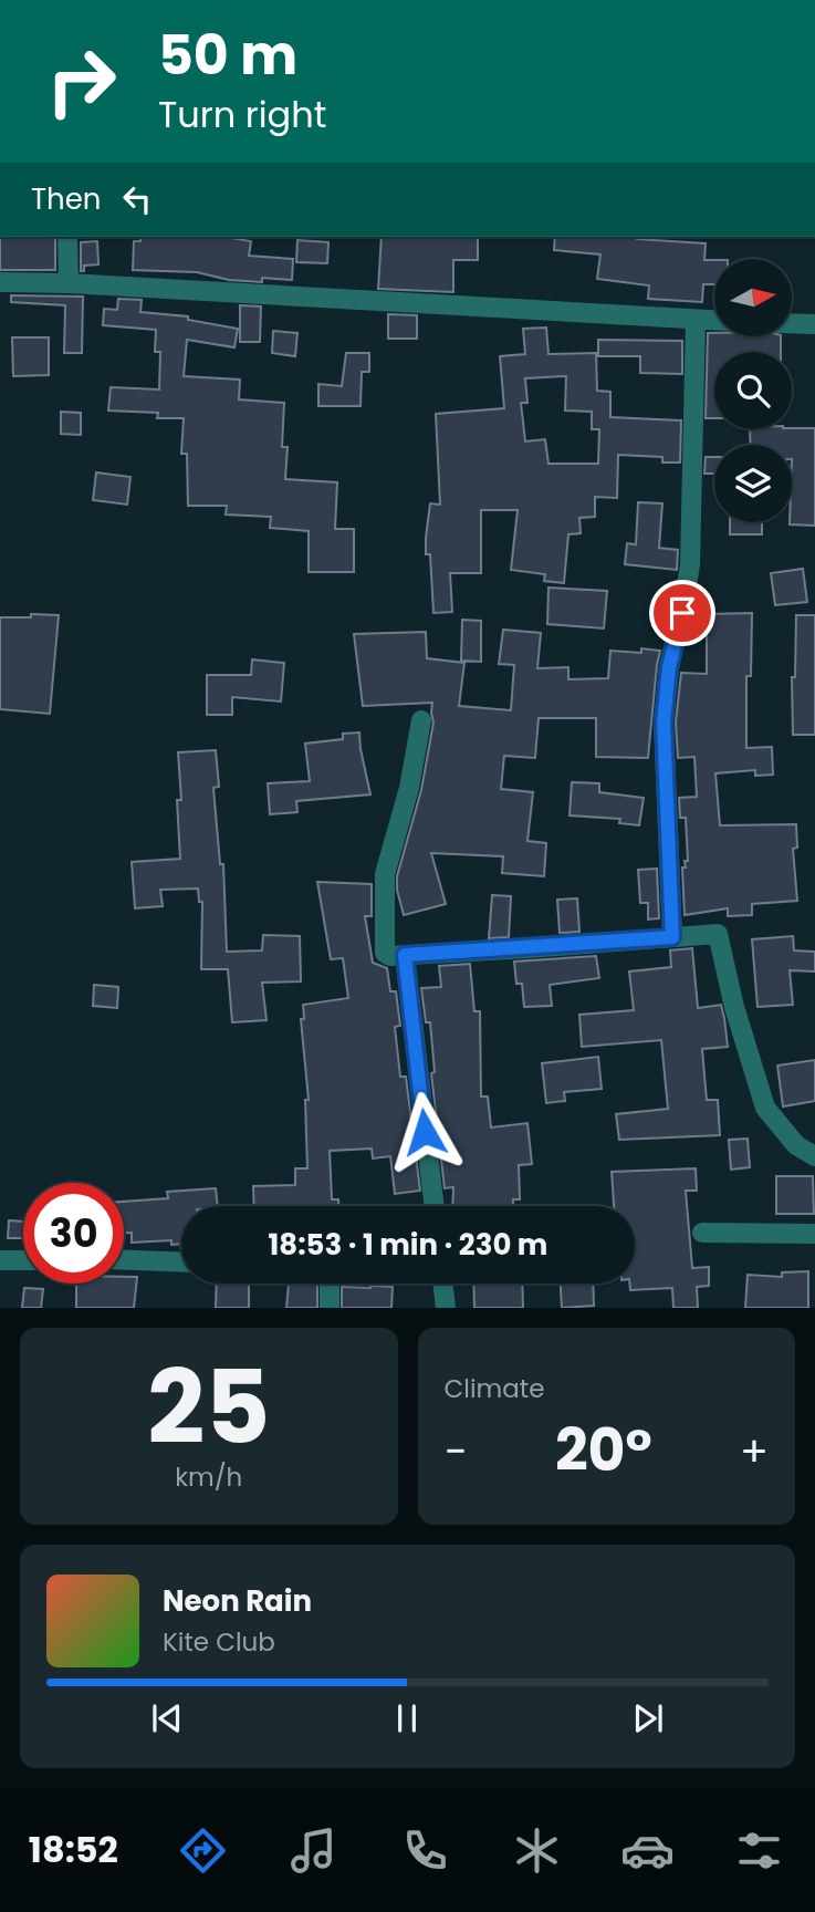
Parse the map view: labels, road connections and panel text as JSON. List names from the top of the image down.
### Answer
{
  "north": "right",
  "page": {
    "turn": ["50 m", "Turn right"],
    "then": "Then",
    "limit": "30",
    "trip": "18:53 · 1 min · 230 m",
    "tile": [
      ["25", "km/h"],
      "Climate"
    ],
    "heat": ["−", "20°", "+"],
    "song": ["Neon Rain", "Kite Club"],
    "tabs": "18:52"
  }
}
